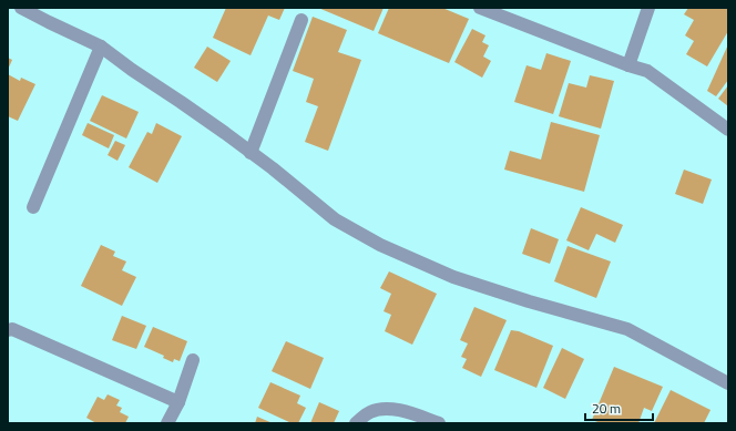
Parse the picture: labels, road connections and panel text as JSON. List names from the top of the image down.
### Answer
{
  "scale_bar": "20 m"
}
